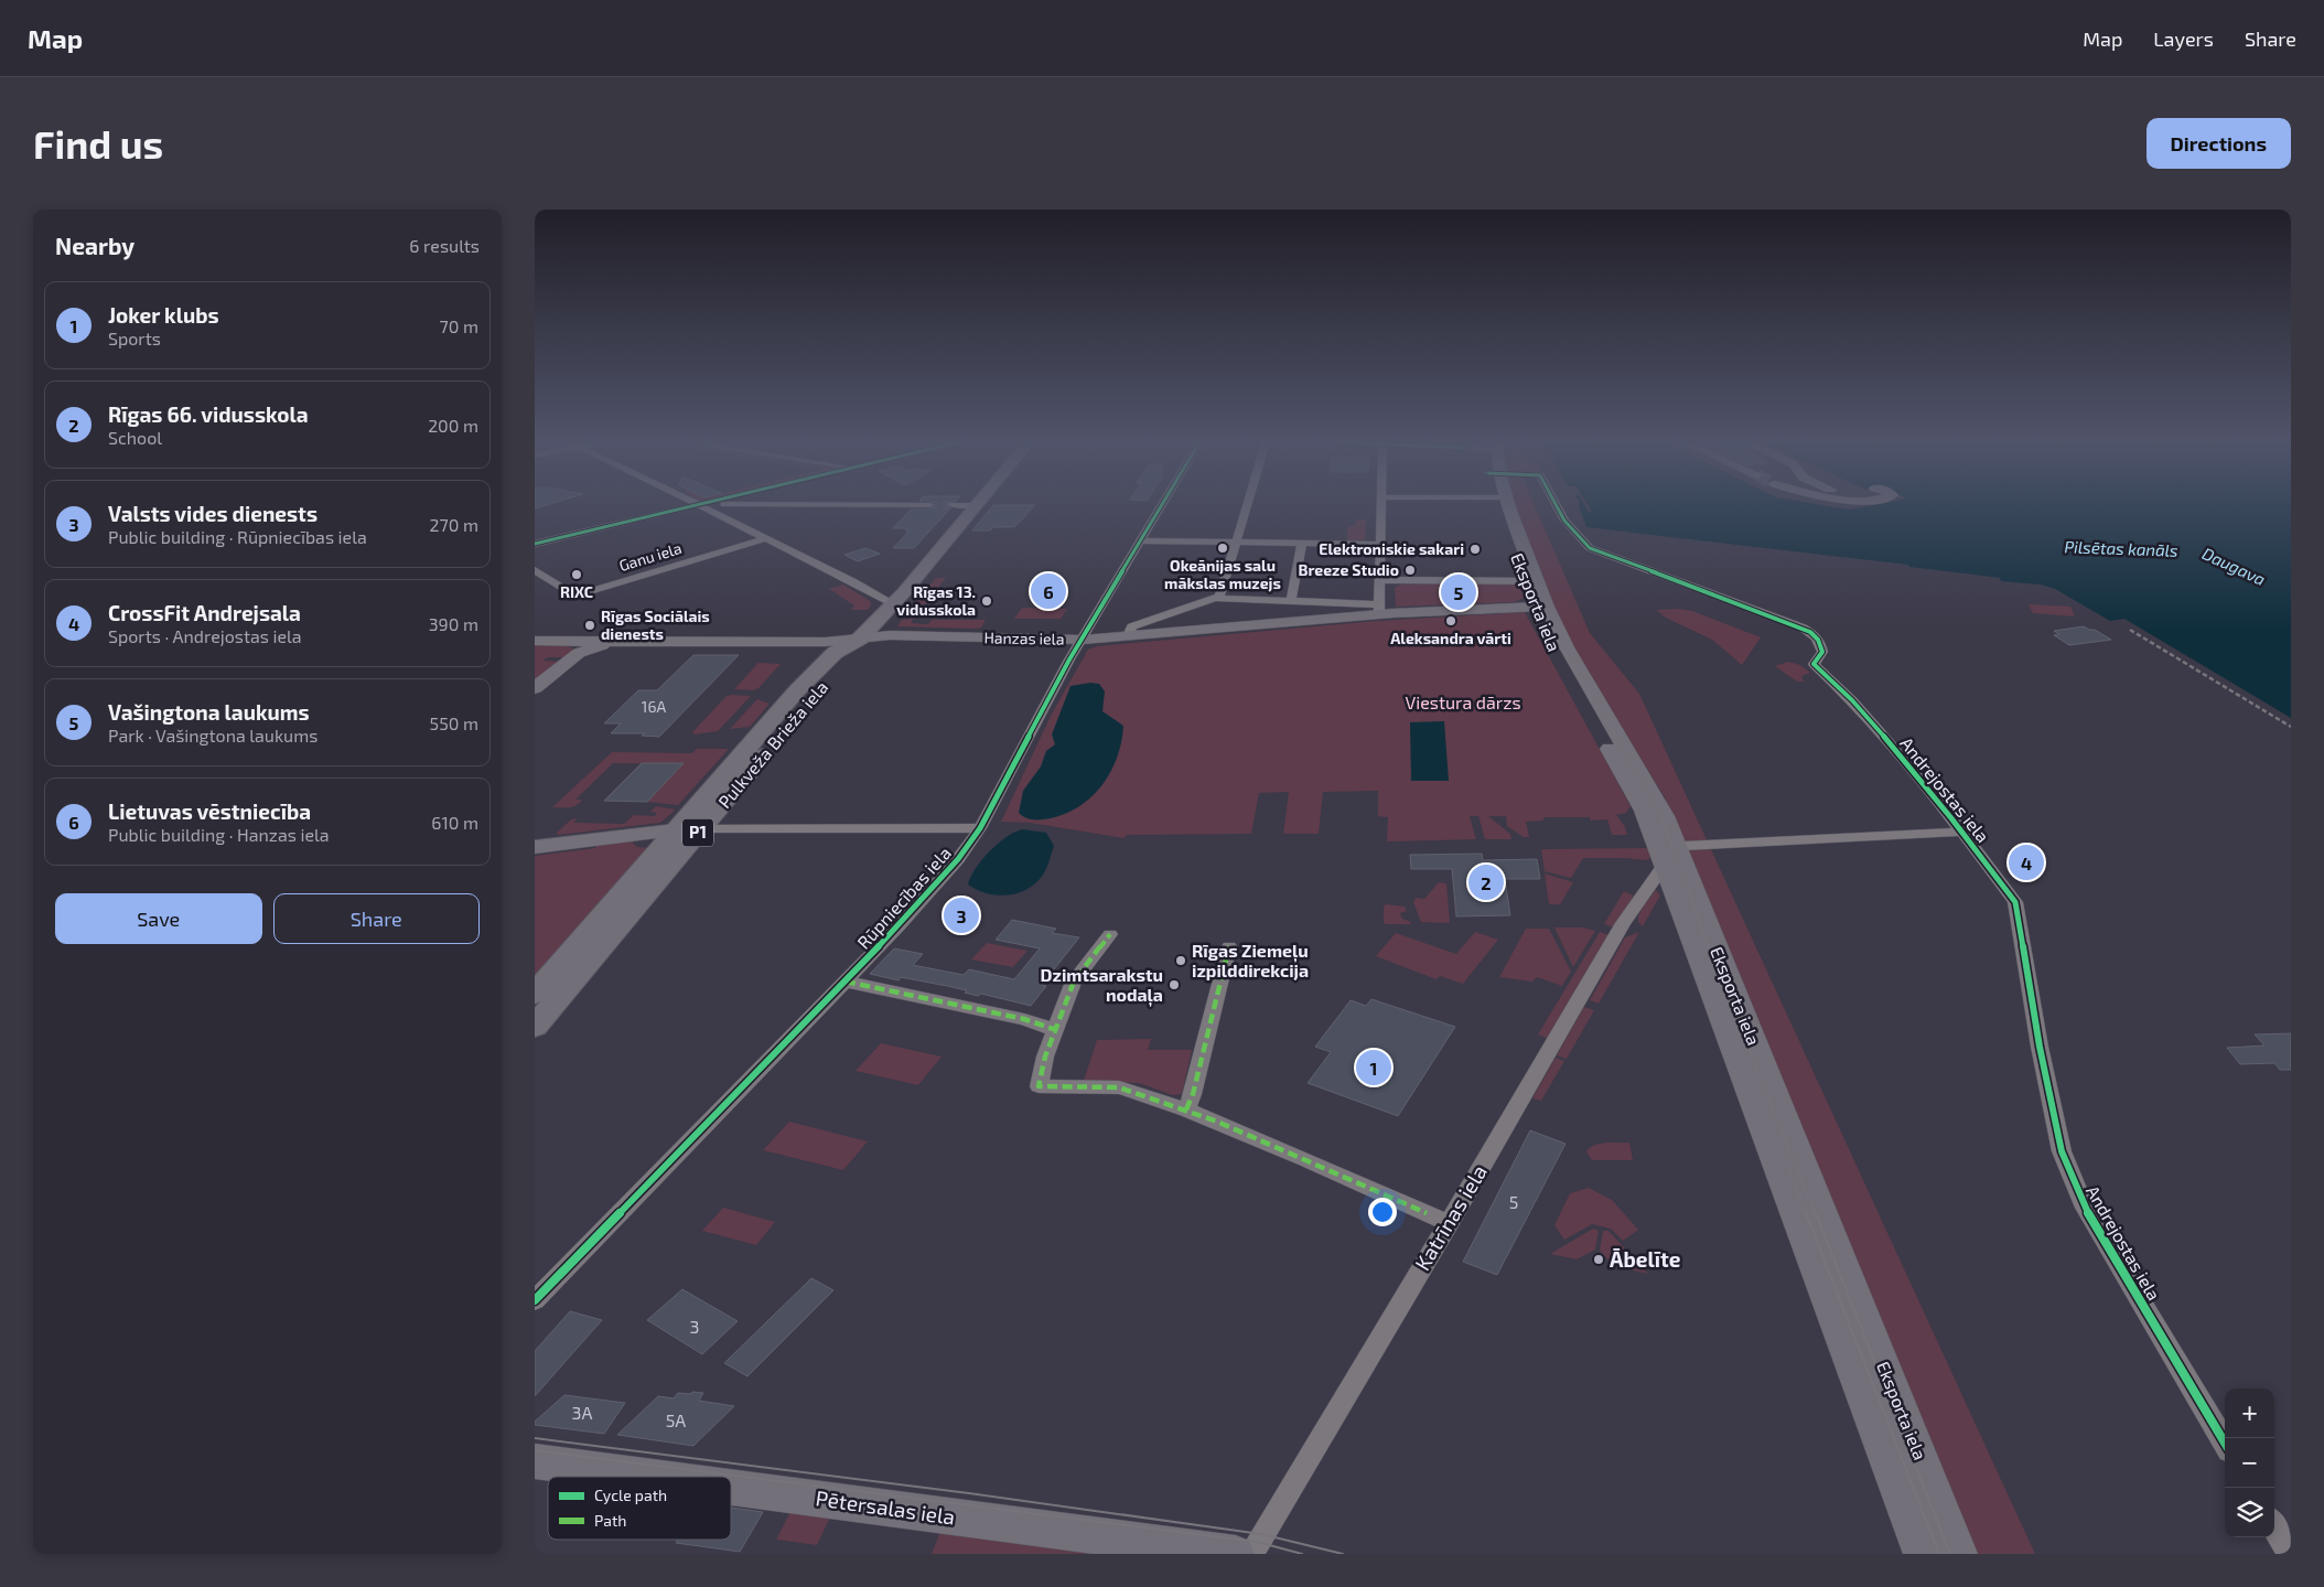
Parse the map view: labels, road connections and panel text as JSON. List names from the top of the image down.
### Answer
{
  "streets": {
    "main road": ["Pulkveža Brieža iela", "P1"],
    "street": [
      "Ganu iela",
      "Eksporta iela",
      "Hanzas iela",
      "Andrejostas iela",
      "Rūpniecības iela",
      "Katrīnas iela",
      "Pētersalas iela"
    ]
  },
  "crossings": [
    ["Eksporta iela", "Hanzas iela"],
    ["Eksporta iela", "Katrīnas iela"],
    ["Hanzas iela", "Pulkveža Brieža iela"],
    ["Hanzas iela", "Rūpniecības iela"]
  ],
  "water": ["Pilsētas kanāls", "Daugava"],
  "parks": ["Viestura dārzs"],
  "places": [
    "Okeānijas salu mākslas muzejs",
    "Elektroniskie sakari",
    "Breeze Studio",
    "RIXC",
    "Rīgas 13. vidusskola",
    "Aleksandra vārti",
    "Rīgas Sociālais dienests",
    "Rīgas Ziemeļu izpilddirekcija",
    "Dzimtsarakstu nodaļa",
    "Ābelīte"
  ],
  "house_numbers": [
    "16A",
    "5",
    "3",
    "3A",
    "5A"
  ],
  "legend": ["Cycle path", "Path"],
  "page": {
    "header": "Map",
    "nav": ["Map", "Layers", "Share"],
    "buttons": [
      "Directions",
      ["Save", "Share"]
    ],
    "title": "Find us",
    "heading": ["Nearby", "6 results"],
    "list": [
      {
        "mark": "1",
        "name": "Joker klubs",
        "note": "Sports",
        "value": "70 m"
      },
      {
        "mark": "2",
        "name": "Rīgas 66. vidusskola",
        "note": "School",
        "value": "200 m"
      },
      {
        "mark": "3",
        "name": "Valsts vides dienests",
        "note": "Public building · Rūpniecības iela",
        "value": "270 m"
      },
      {
        "mark": "4",
        "name": "CrossFit Andrejsala",
        "note": "Sports · Andrejostas iela",
        "value": "390 m"
      },
      {
        "mark": "5",
        "name": "Vašingtona laukums",
        "note": "Park · Vašingtona laukums",
        "value": "550 m"
      },
      {
        "mark": "6",
        "name": "Lietuvas vēstniecība",
        "note": "Public building · Hanzas iela",
        "value": "610 m"
      }
    ],
    "pins": [
      "6",
      "5",
      "4",
      "2",
      "3",
      "1"
    ],
    "map_buttons": ["+", "−"]
  }
}
